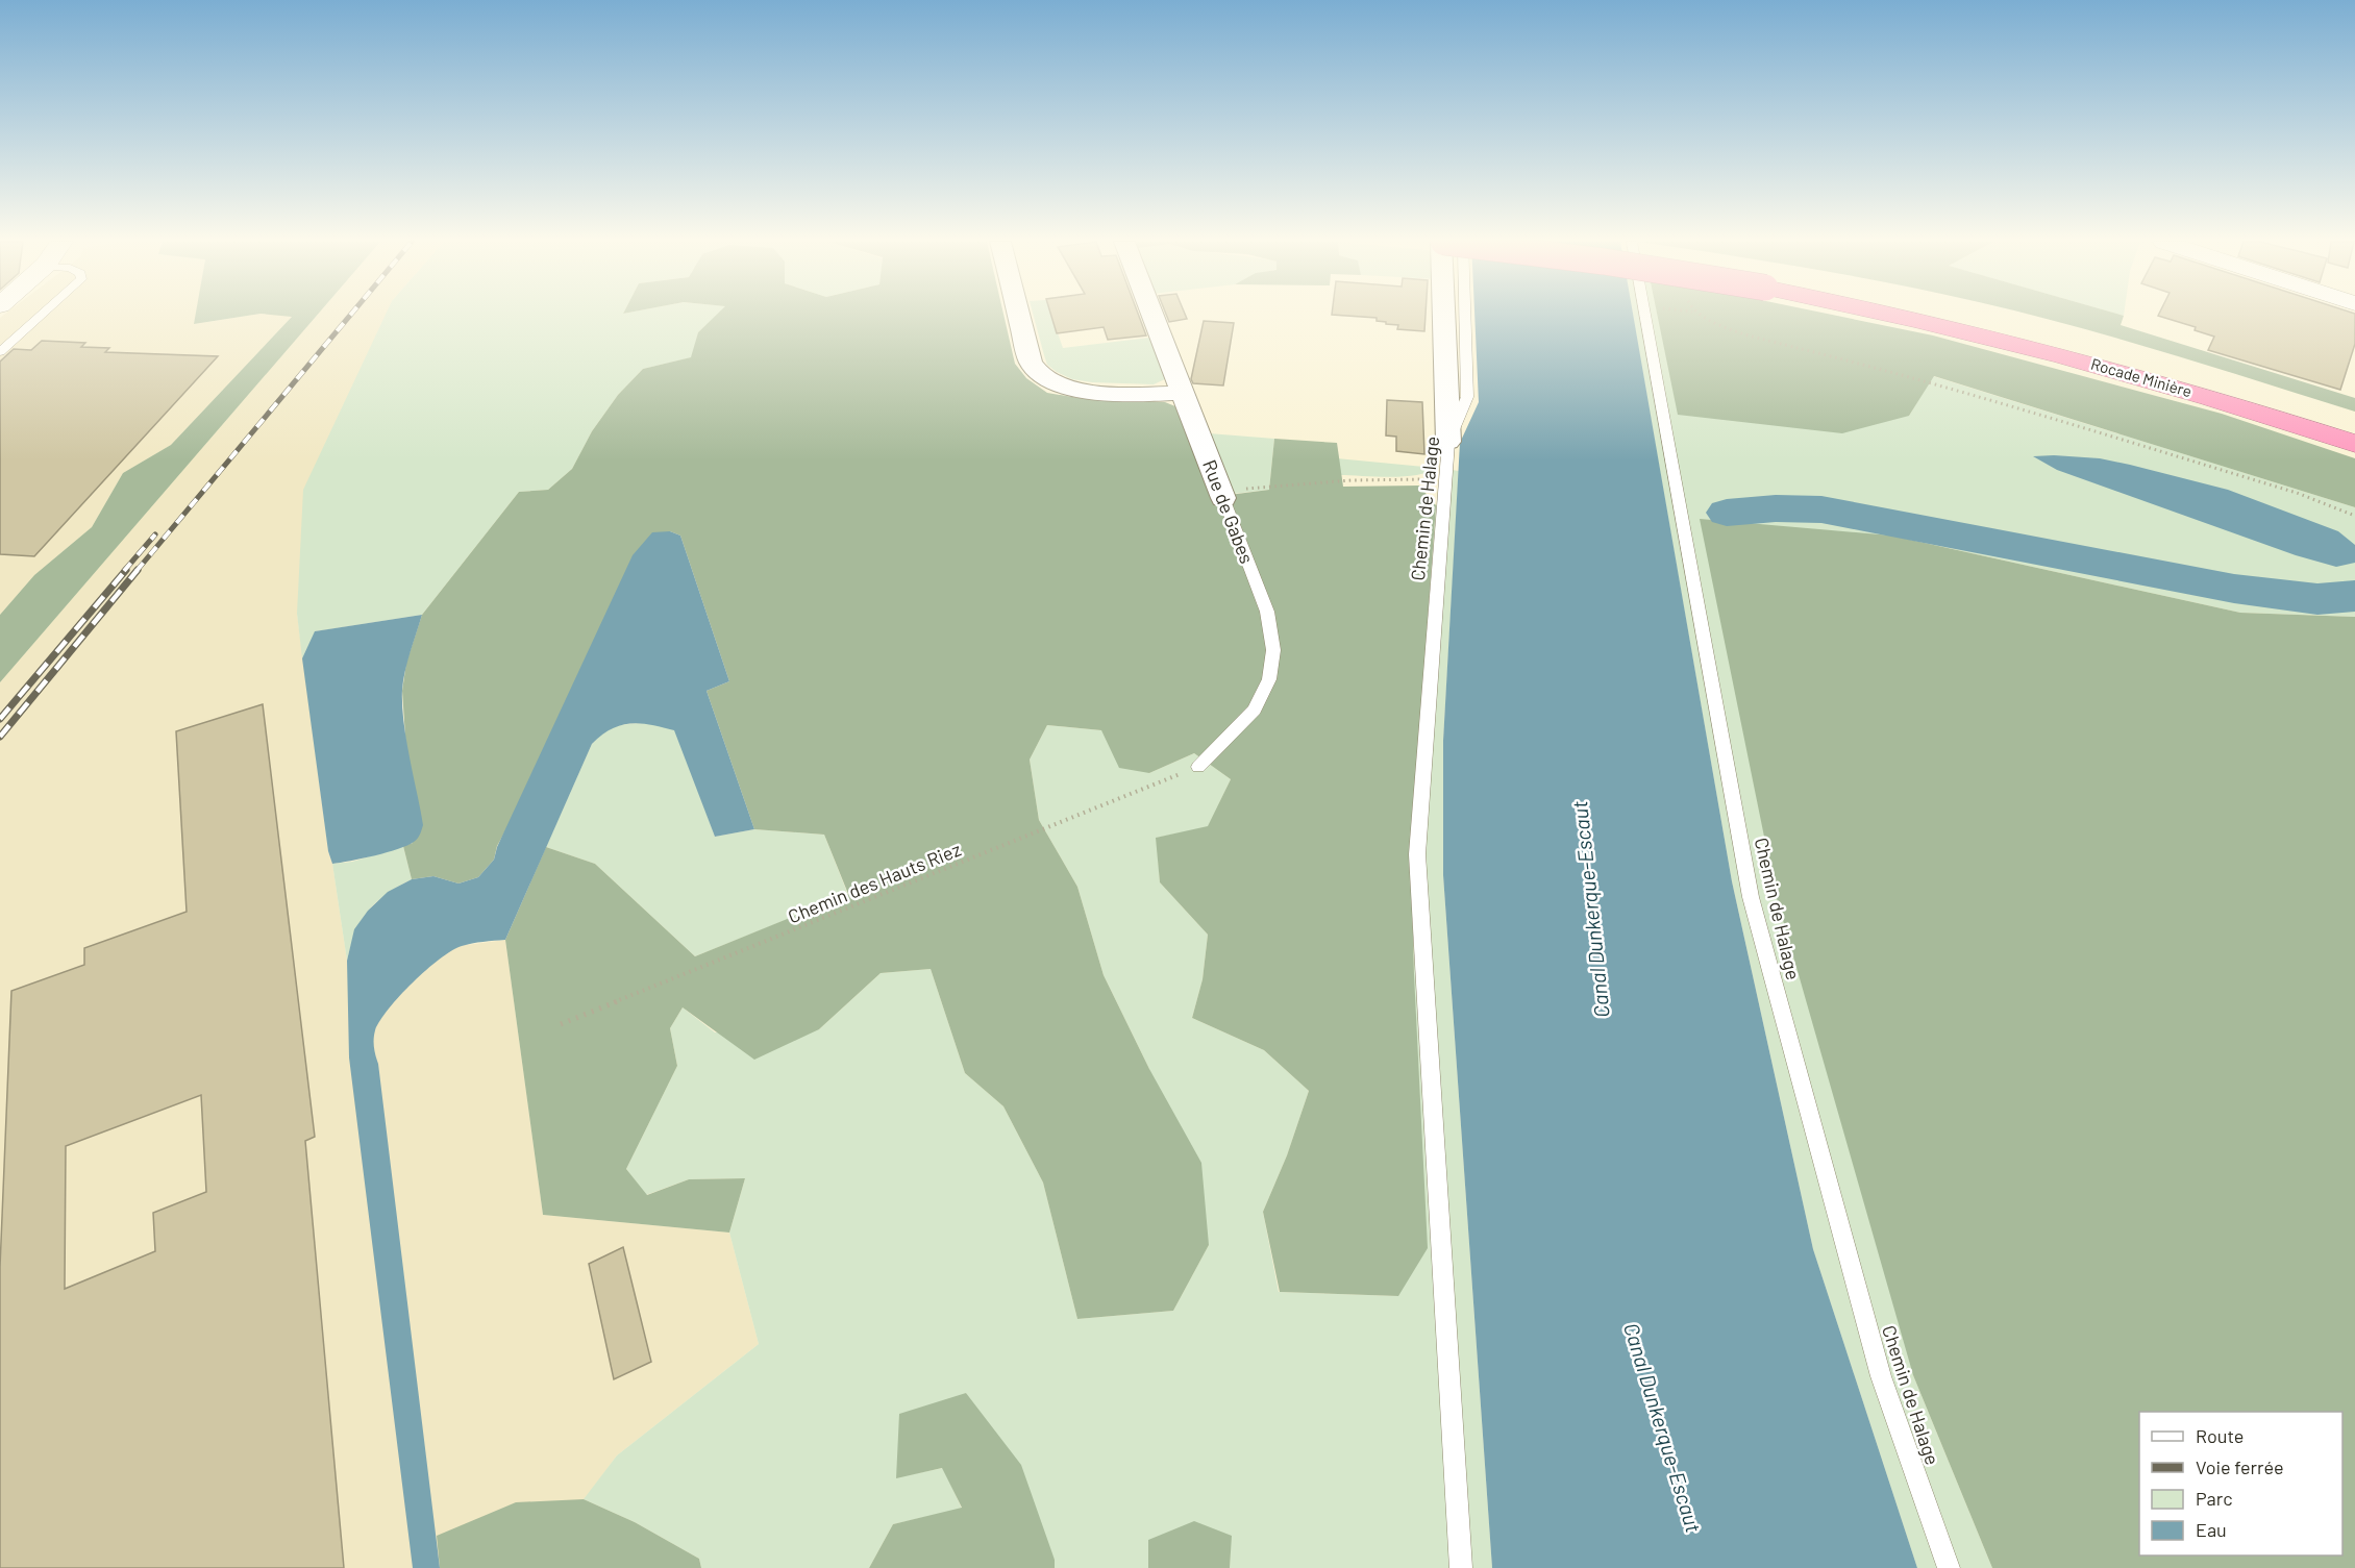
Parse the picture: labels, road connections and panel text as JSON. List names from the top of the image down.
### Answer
{
  "streets": {
    "highway": ["Rocade Minière"],
    "street": ["Rue de Gabes"],
    "lane": ["Chemin de Halage"],
    "path": ["Chemin des Hauts Riez"]
  },
  "crossings": [
    ["Rue de Gabes", "Chemin des Hauts Riez"]
  ],
  "water": ["Canal Dunkerque-Escaut"],
  "legend": [
    "Route",
    "Voie ferrée",
    "Parc",
    "Eau"
  ]
}
